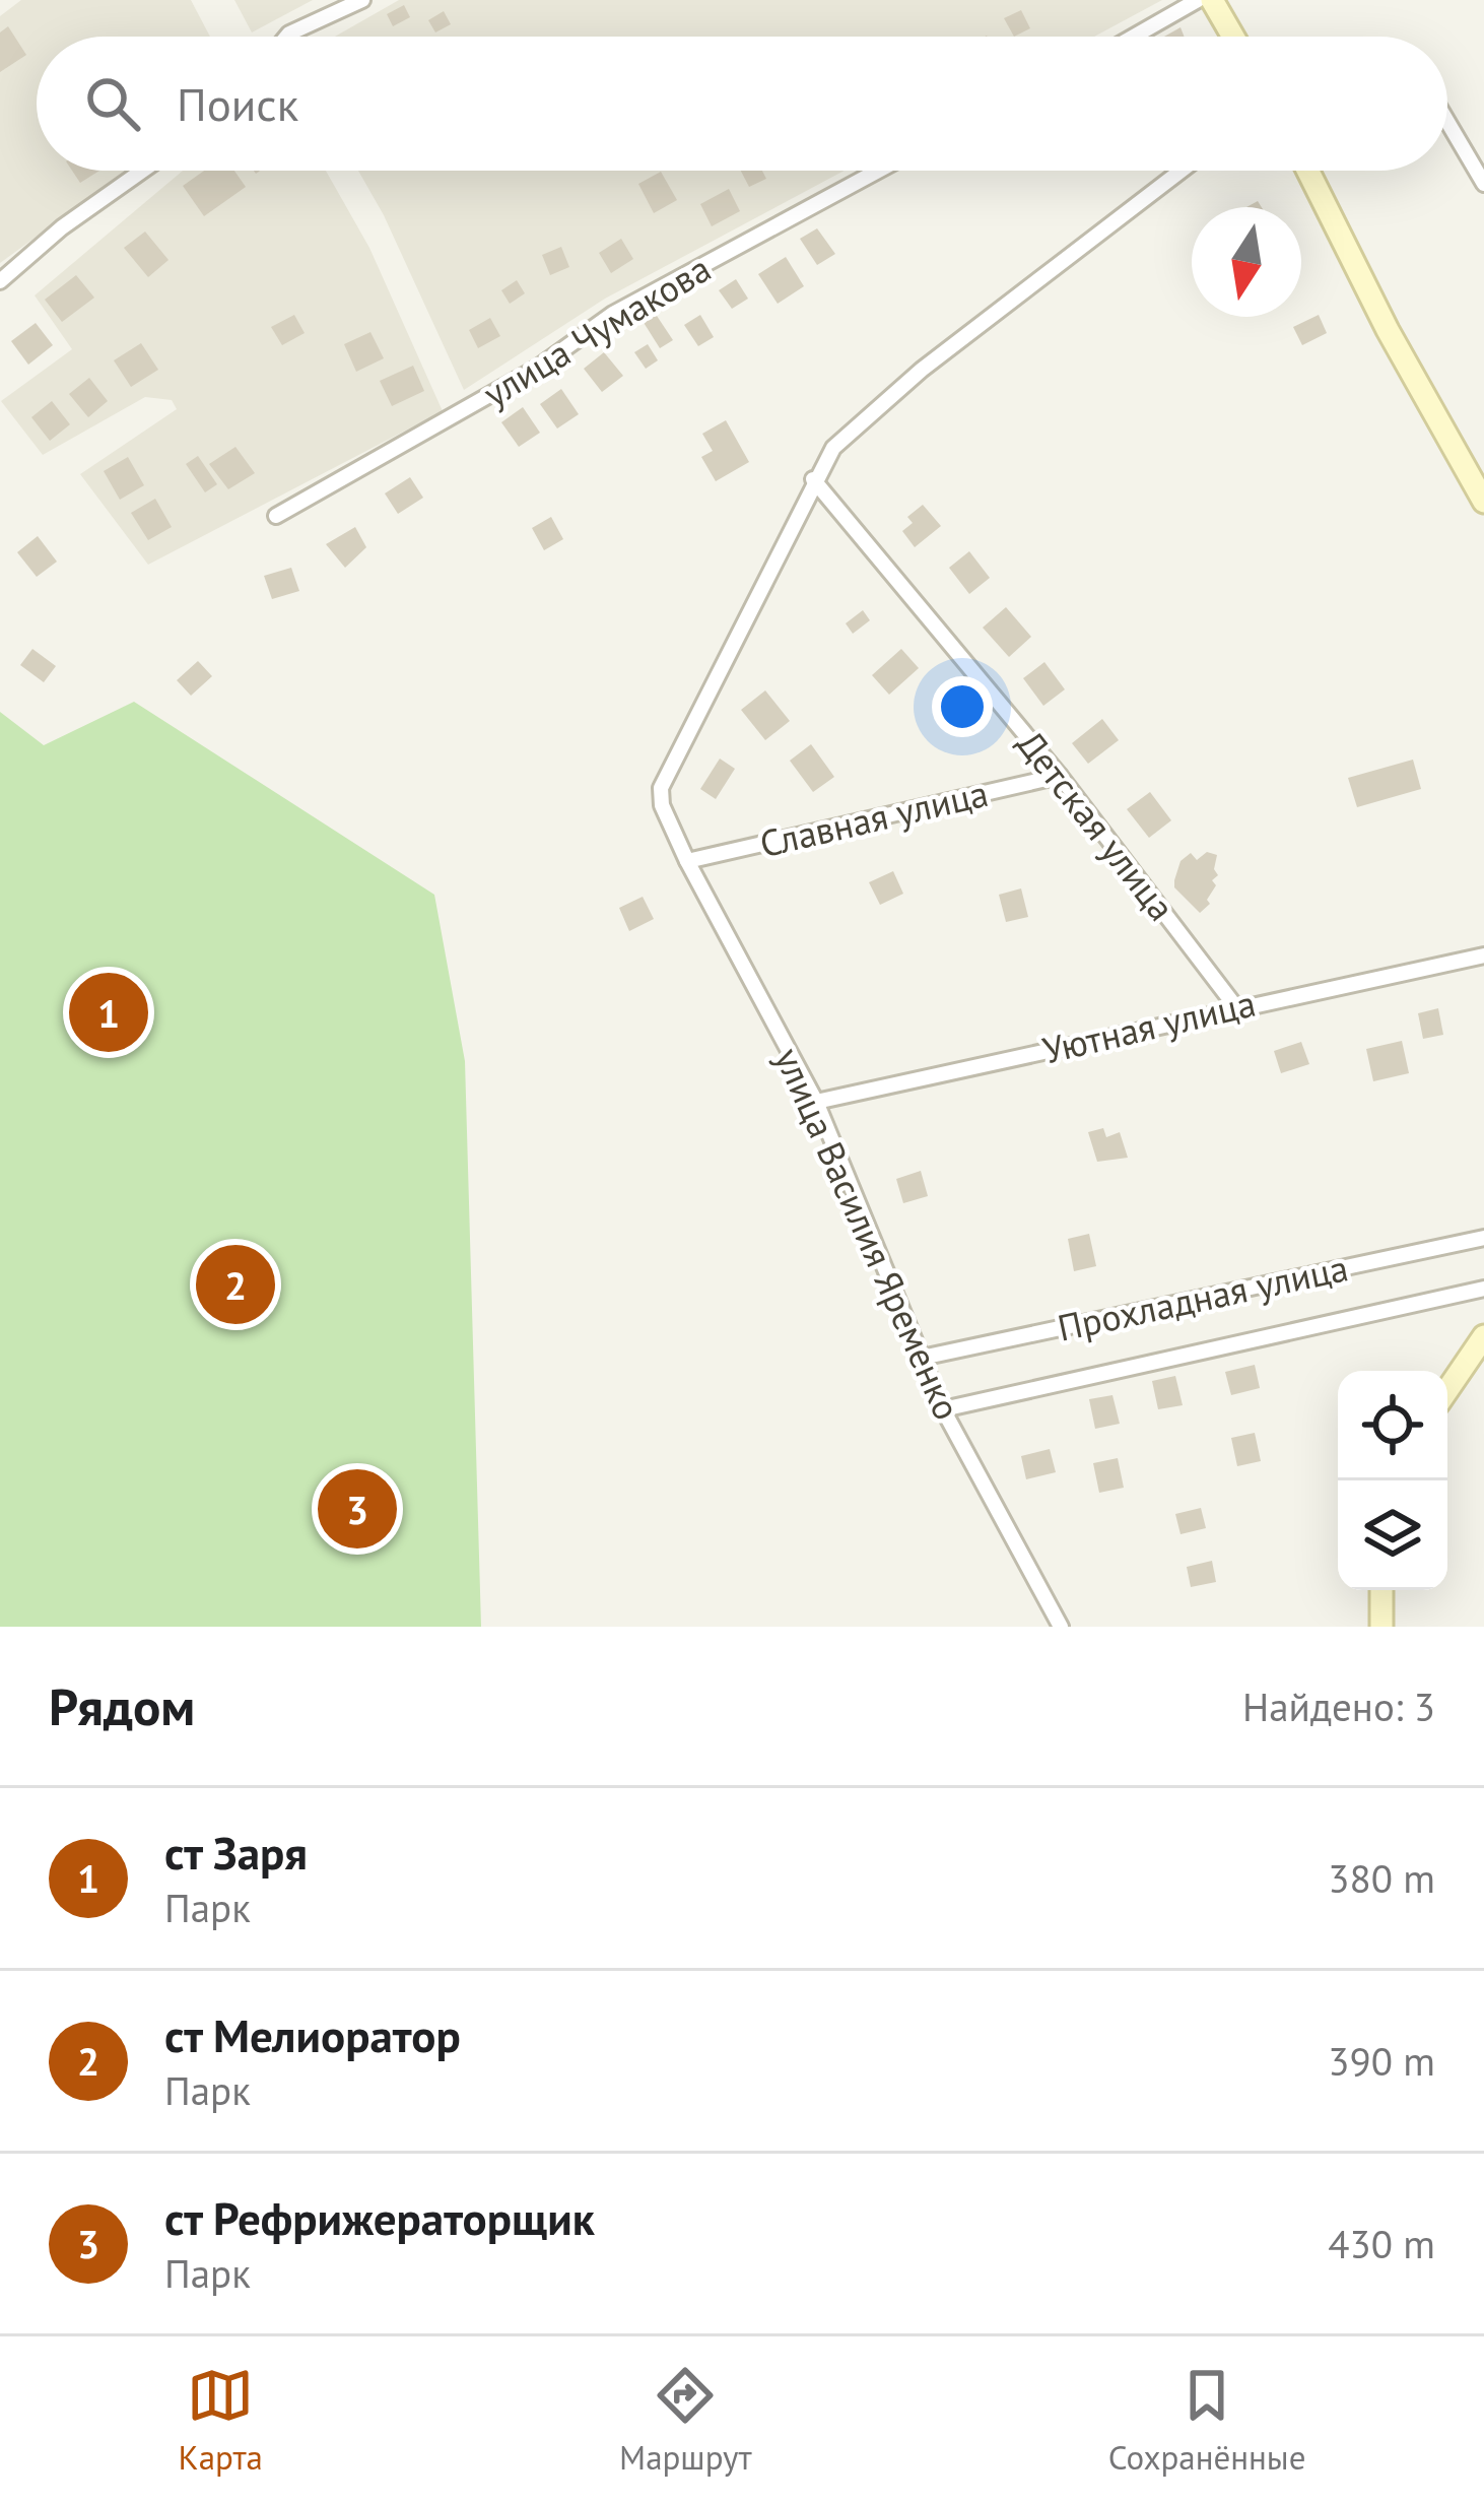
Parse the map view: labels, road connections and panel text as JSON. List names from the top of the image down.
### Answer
{
  "streets": {
    "street": [
      "улица Чумакова",
      "Славная улица",
      "Детская улица",
      "Уютная улица",
      "улица Василия Яременко",
      "Прохладная улица"
    ]
  },
  "crossings": [
    ["Славная улица", "Детская улица"],
    ["Славная улица", "улица Василия Яременко"],
    ["Детская улица", "Уютная улица"],
    ["Детская улица", "улица Василия Яременко"],
    ["Уютная улица", "улица Василия Яременко"],
    ["улица Василия Яременко", "Прохладная улица"]
  ],
  "north": "bottom",
  "page": {
    "search": "Поиск",
    "pins": ["1", "2", "3"],
    "heading": ["Рядом", "Найдено: 3"],
    "list": [
      {
        "mark": "1",
        "name": "ст Заря",
        "note": "Парк",
        "value": "380 m"
      },
      {
        "mark": "2",
        "name": "ст Мелиоратор",
        "note": "Парк",
        "value": "390 m"
      },
      {
        "mark": "3",
        "name": "ст Рефрижераторщик",
        "note": "Парк",
        "value": "430 m"
      }
    ],
    "nav": ["Карта", "Маршрут", "Сохранённые"]
  }
}
